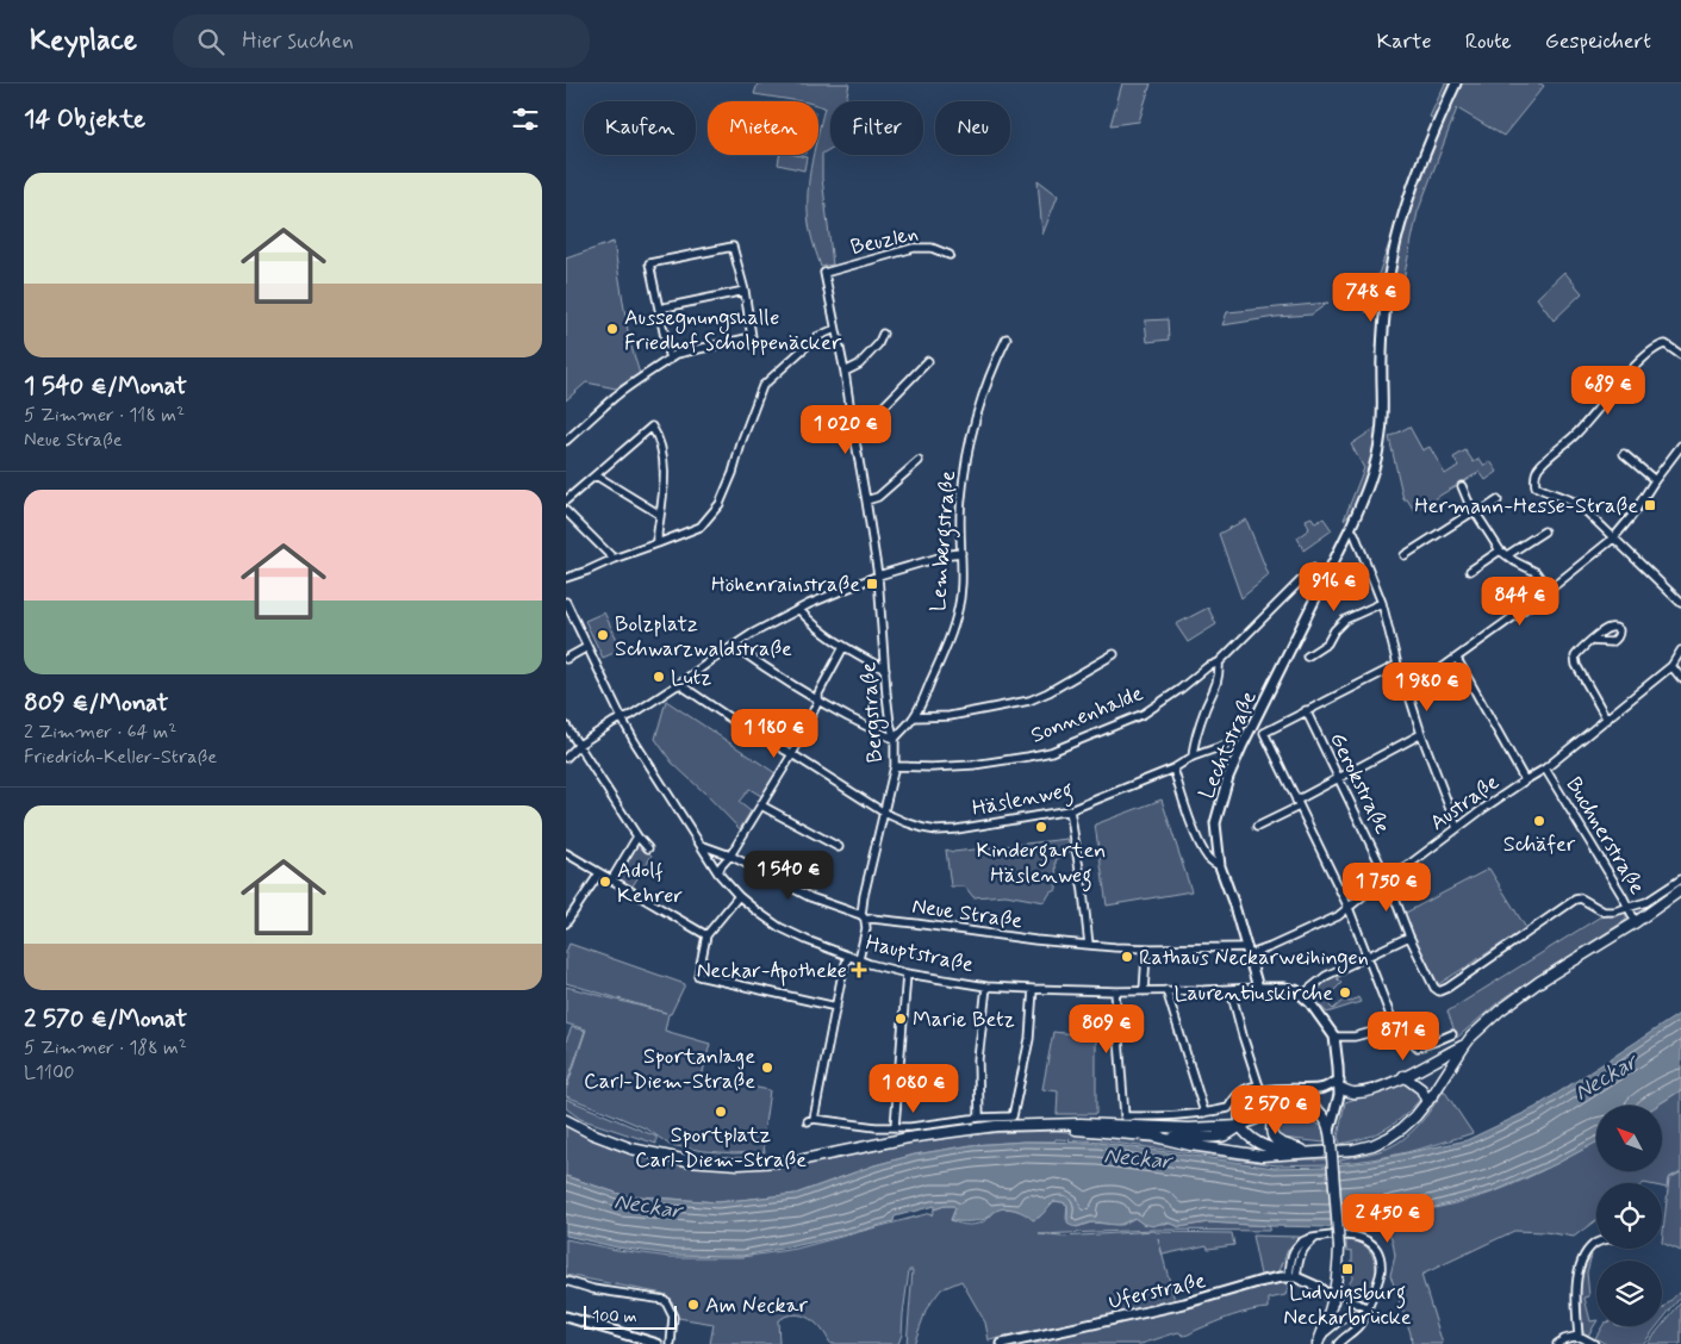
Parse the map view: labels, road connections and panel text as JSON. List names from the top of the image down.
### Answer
{
  "streets": {
    "street": [
      "Beuzlen",
      "Lembergstraße",
      "Bergstraße",
      "Sonnenhalde",
      "Lechtstraße",
      "Gerokstraße",
      "Häslenweg",
      "Austraße",
      "Buchnerstraße",
      "Neue Straße",
      "Hauptstraße",
      "Uferstraße"
    ]
  },
  "crossings": [
    ["Beuzlen", "Bergstraße"],
    ["Lembergstraße", "Bergstraße"],
    ["Bergstraße", "Sonnenhalde"],
    ["Bergstraße", "Häslenweg"],
    ["Bergstraße", "Neue Straße"],
    ["Bergstraße", "Hauptstraße"],
    ["Lechtstraße", "Austraße"],
    ["Lechtstraße", "Neue Straße"],
    ["Lechtstraße", "Hauptstraße"],
    ["Gerokstraße", "Austraße"],
    ["Gerokstraße", "Buchnerstraße"],
    ["Austraße", "Buchnerstraße"],
    ["Austraße", "Neue Straße"],
    ["Neue Straße", "Hauptstraße"]
  ],
  "water": ["Neckar"],
  "places": {
    "other": [
      "Aussegnungshalle Friedhof Scholppenäcker",
      "Bolzplatz Schwarzwaldstraße",
      "Lutz",
      "Schäfer",
      "Kindergarten Häslenweg",
      "Adolf Kehrer",
      "Rathaus Neckarweihingen",
      "Laurentiuskirche",
      "Marie Betz",
      "Sportanlage Carl-Diem-Straße",
      "Sportplatz Carl-Diem-Straße",
      "Am Neckar"
    ],
    "transit": ["Hermann-Hesse-Straße", "Höhenrainstraße", "Ludwigsburg Neckarbrücke"],
    "health": ["Neckar-Apotheke"]
  },
  "scale_bar": "100 m",
  "north": "top left",
  "page": {
    "header": "Keyplace",
    "search": "Hier suchen",
    "nav": ["Karte", "Route", "Gespeichert"],
    "heading": "14 Objekte",
    "chip": [
      "Kaufen",
      "Mieten",
      "Filter",
      "Neu"
    ],
    "list": [
      {
        "name": "1 540 €/Monat",
        "note": "5 Zimmer · 118 m² · Neue Straße"
      },
      {
        "name": "809 €/Monat",
        "note": "2 Zimmer · 64 m² · Friedrich-Keller-Straße"
      },
      {
        "name": "2 570 €/Monat",
        "note": "5 Zimmer · 188 m² · L1100"
      }
    ],
    "price": [
      "748 €",
      "689 €",
      "1 020 €",
      "916 €",
      "844 €",
      "1 980 €",
      "1 180 €",
      "1 540 €",
      "1 750 €",
      "809 €",
      "871 €",
      "1 080 €",
      "2 570 €",
      "2 450 €"
    ],
    "scale": "100 m"
  }
}
